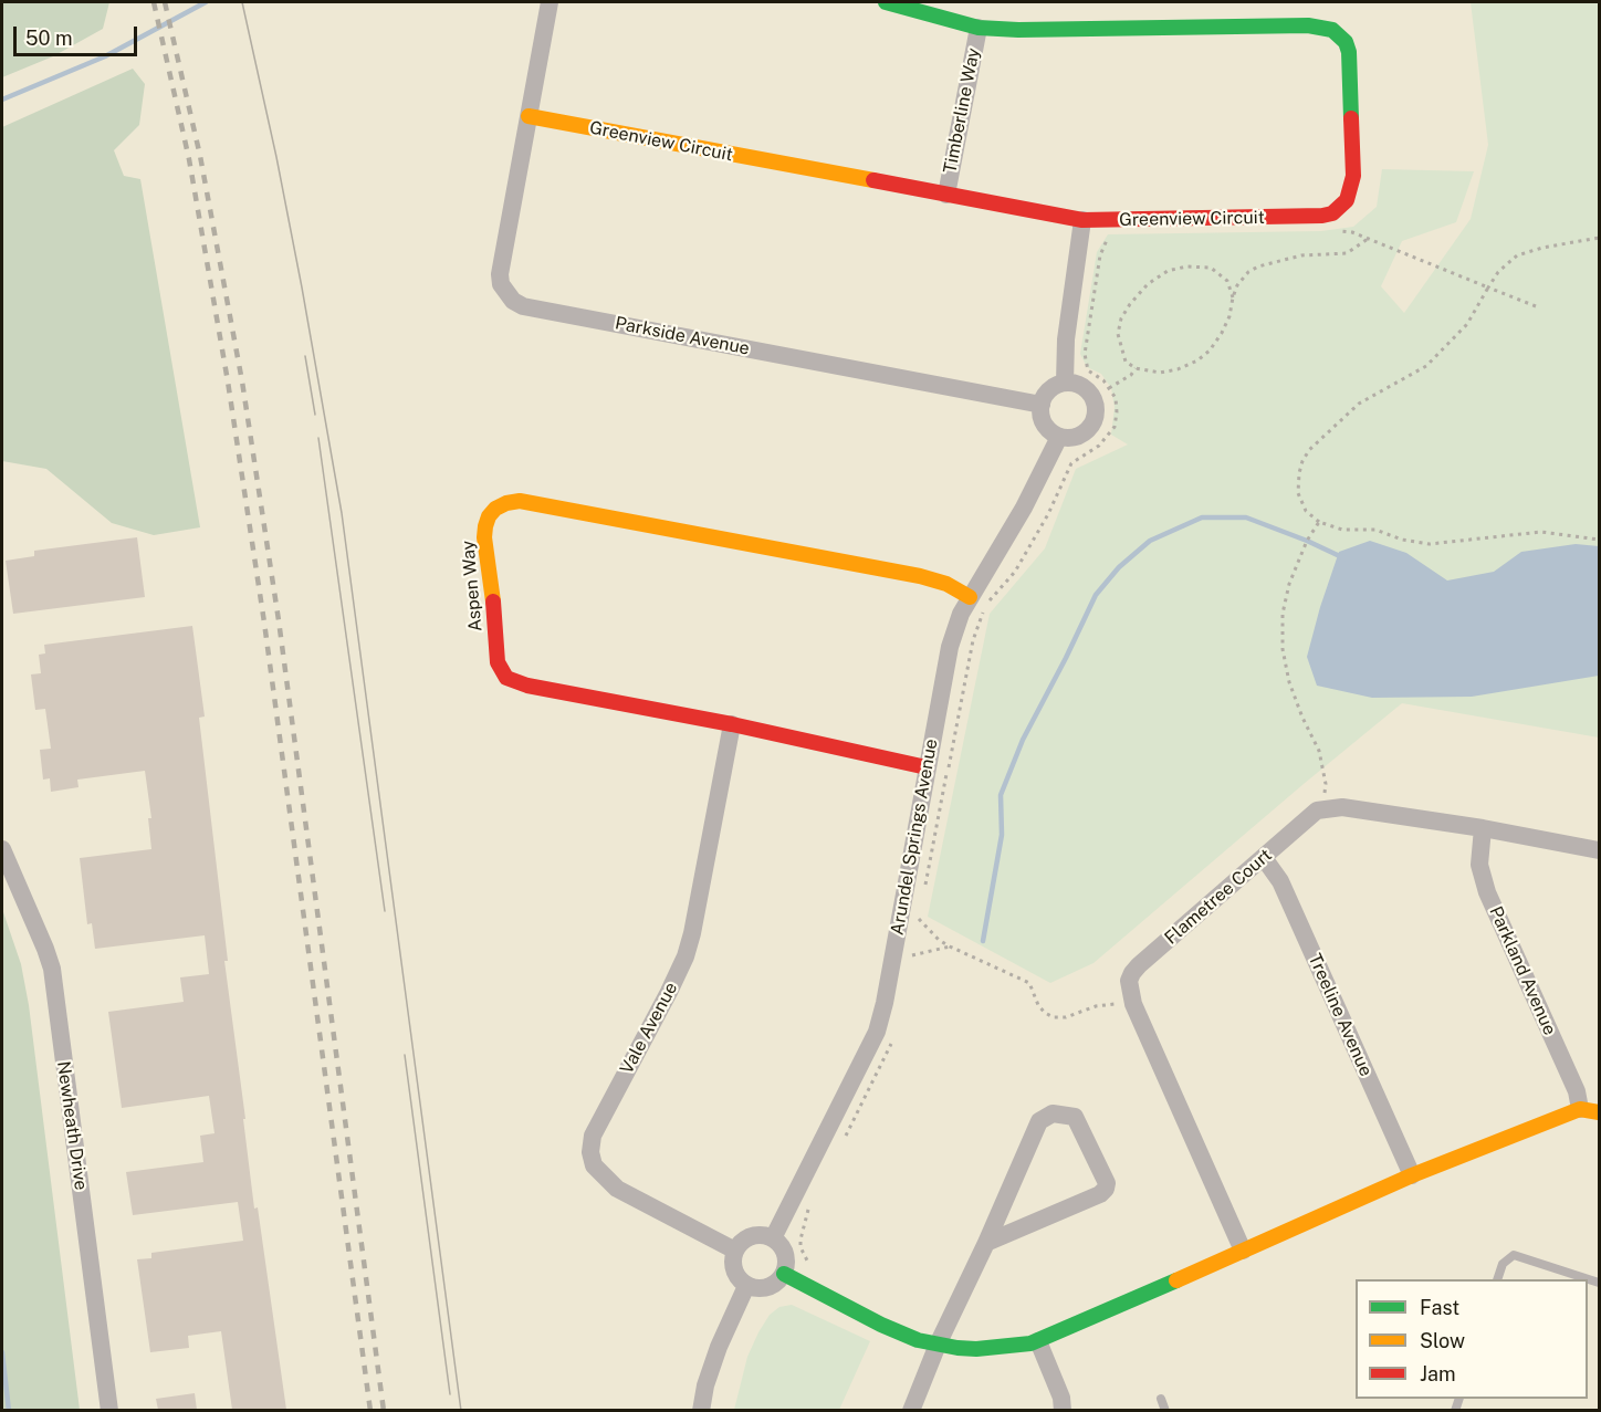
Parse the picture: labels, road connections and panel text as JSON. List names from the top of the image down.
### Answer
{
  "streets": {
    "street": [
      "Timberline Way",
      "Greenview Circuit",
      "Parkside Avenue",
      "Aspen Way",
      "Arundel Springs Avenue",
      "Flametree Court",
      "Parkland Avenue",
      "Treeline Avenue",
      "Vale Avenue",
      "Newheath Drive"
    ]
  },
  "crossings": [
    ["Timberline Way", "Greenview Circuit"],
    ["Greenview Circuit", "Parkside Avenue"],
    ["Parkside Avenue", "Arundel Springs Avenue"],
    ["Aspen Way", "Arundel Springs Avenue"],
    ["Aspen Way", "Vale Avenue"],
    ["Arundel Springs Avenue", "Vale Avenue"],
    ["Flametree Court", "Treeline Avenue"]
  ],
  "legend": ["Fast", "Slow", "Jam"],
  "scale_bar": "50 m"
}
